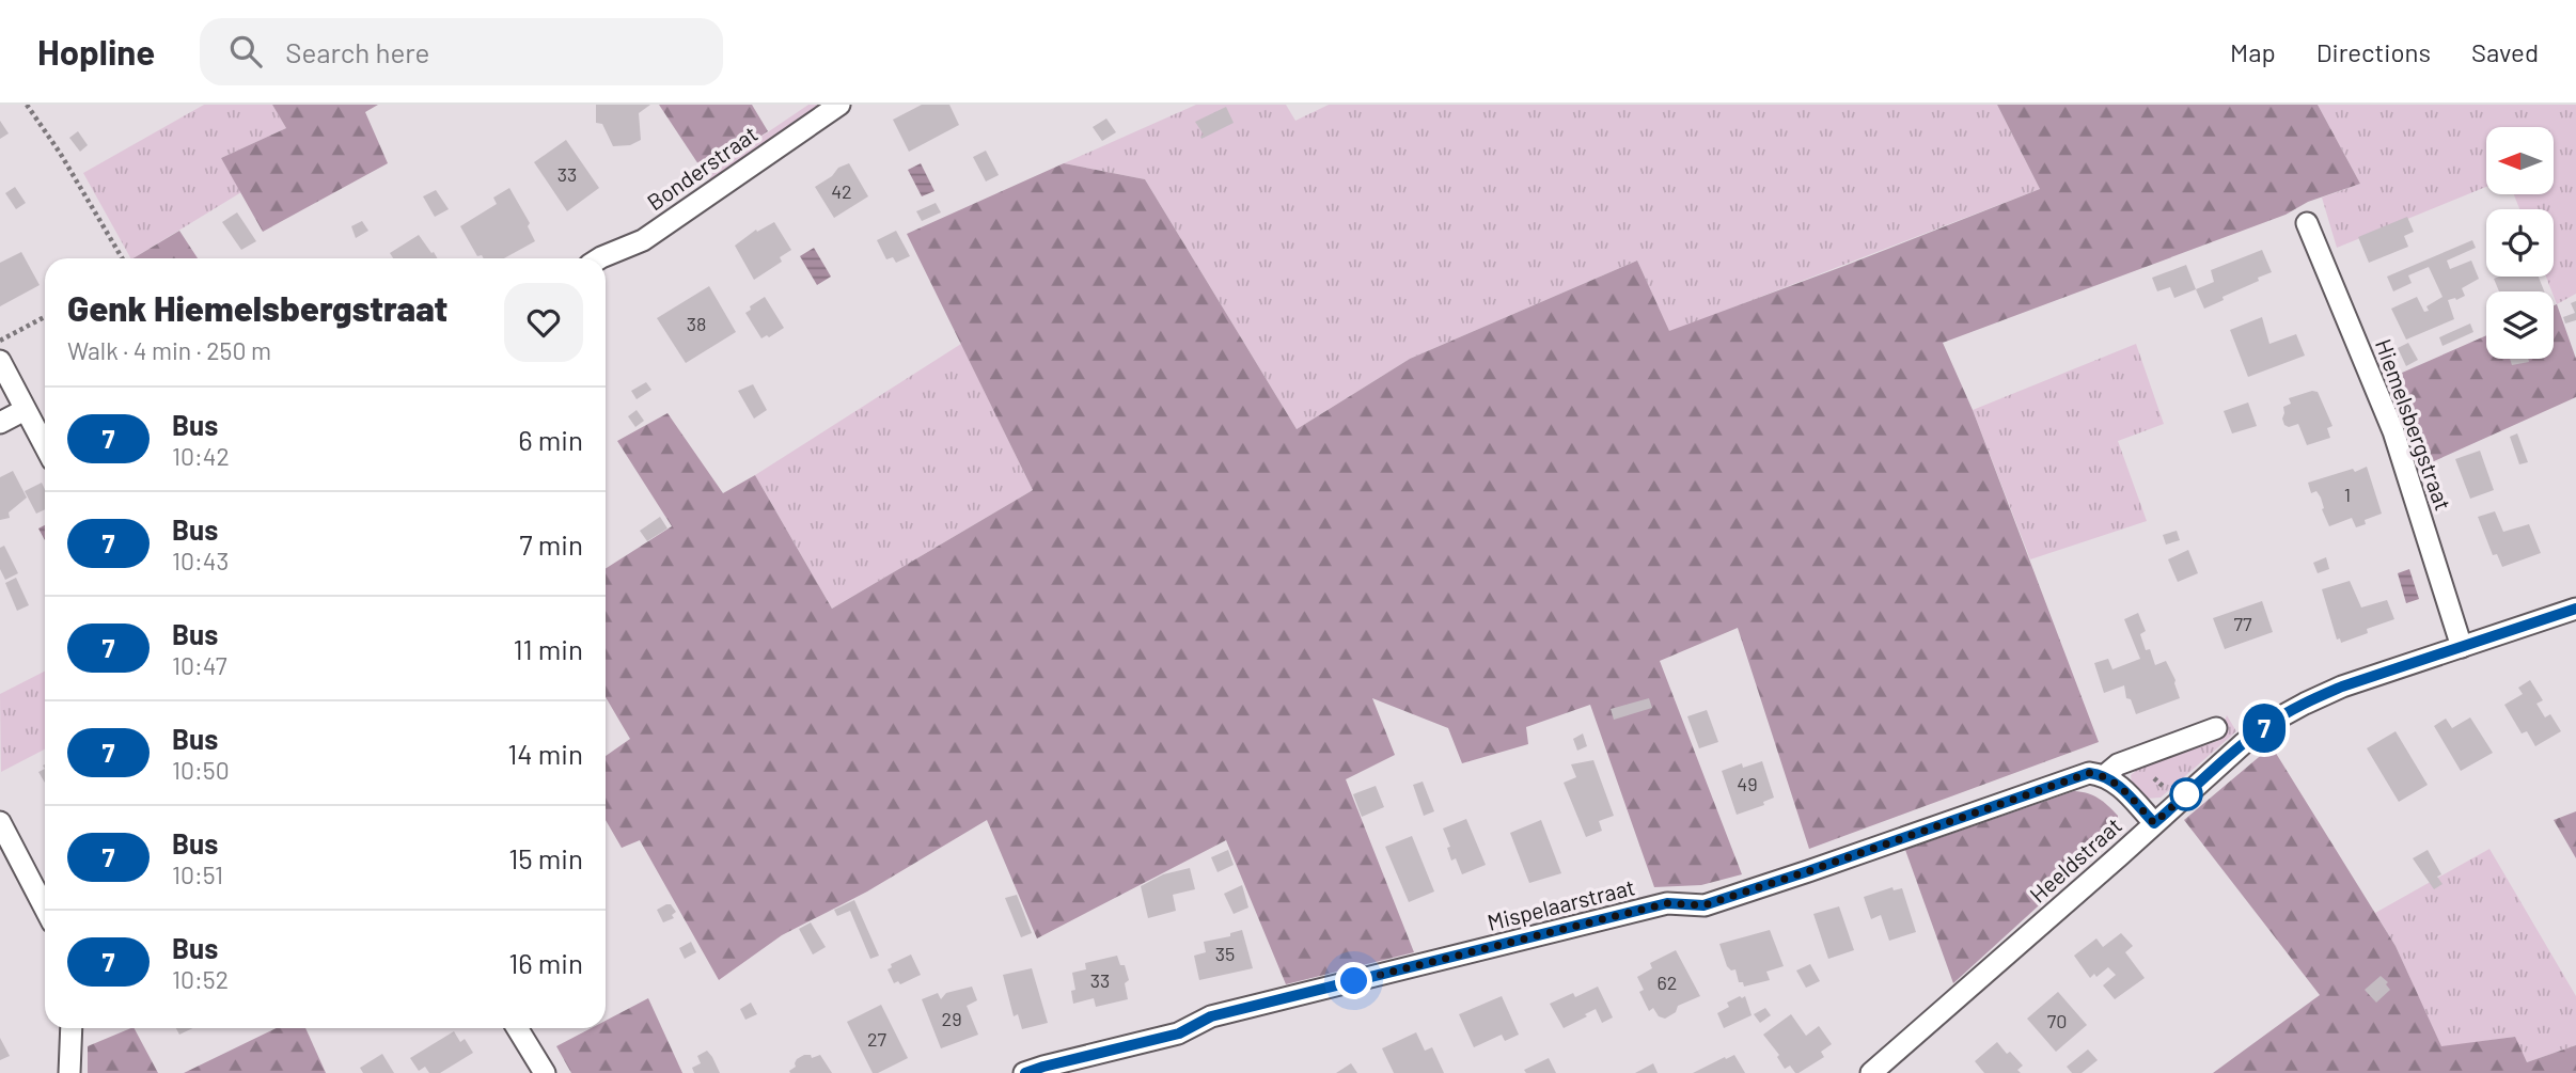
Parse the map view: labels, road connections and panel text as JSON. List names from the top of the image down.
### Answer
{
  "streets": {
    "street": [
      "Bonderstraat",
      "Hiemelsbergstraat",
      "Heeldstraat",
      "Mispelaarstraat"
    ]
  },
  "crossings": [
    ["Hiemelsbergstraat", "Heeldstraat"]
  ],
  "lines": ["bus line 7"],
  "house_numbers": [
    "33",
    "42",
    "38",
    "1",
    "77",
    "49",
    "35",
    "33",
    "62",
    "29",
    "70",
    "27"
  ],
  "north": "left",
  "page": {
    "header": "Hopline",
    "search": "Search here",
    "nav": ["Map", "Directions", "Saved"],
    "on_map": "7",
    "heading": ["Genk Hiemelsbergstraat", "Walk · 4 min · 250 m"],
    "list": [
      {
        "mark": "7",
        "name": "Bus",
        "note": "10:42",
        "value": "6 min"
      },
      {
        "mark": "7",
        "name": "Bus",
        "note": "10:43",
        "value": "7 min"
      },
      {
        "mark": "7",
        "name": "Bus",
        "note": "10:47",
        "value": "11 min"
      },
      {
        "mark": "7",
        "name": "Bus",
        "note": "10:50",
        "value": "14 min"
      },
      {
        "mark": "7",
        "name": "Bus",
        "note": "10:51",
        "value": "15 min"
      },
      {
        "mark": "7",
        "name": "Bus",
        "note": "10:52",
        "value": "16 min"
      }
    ]
  }
}
